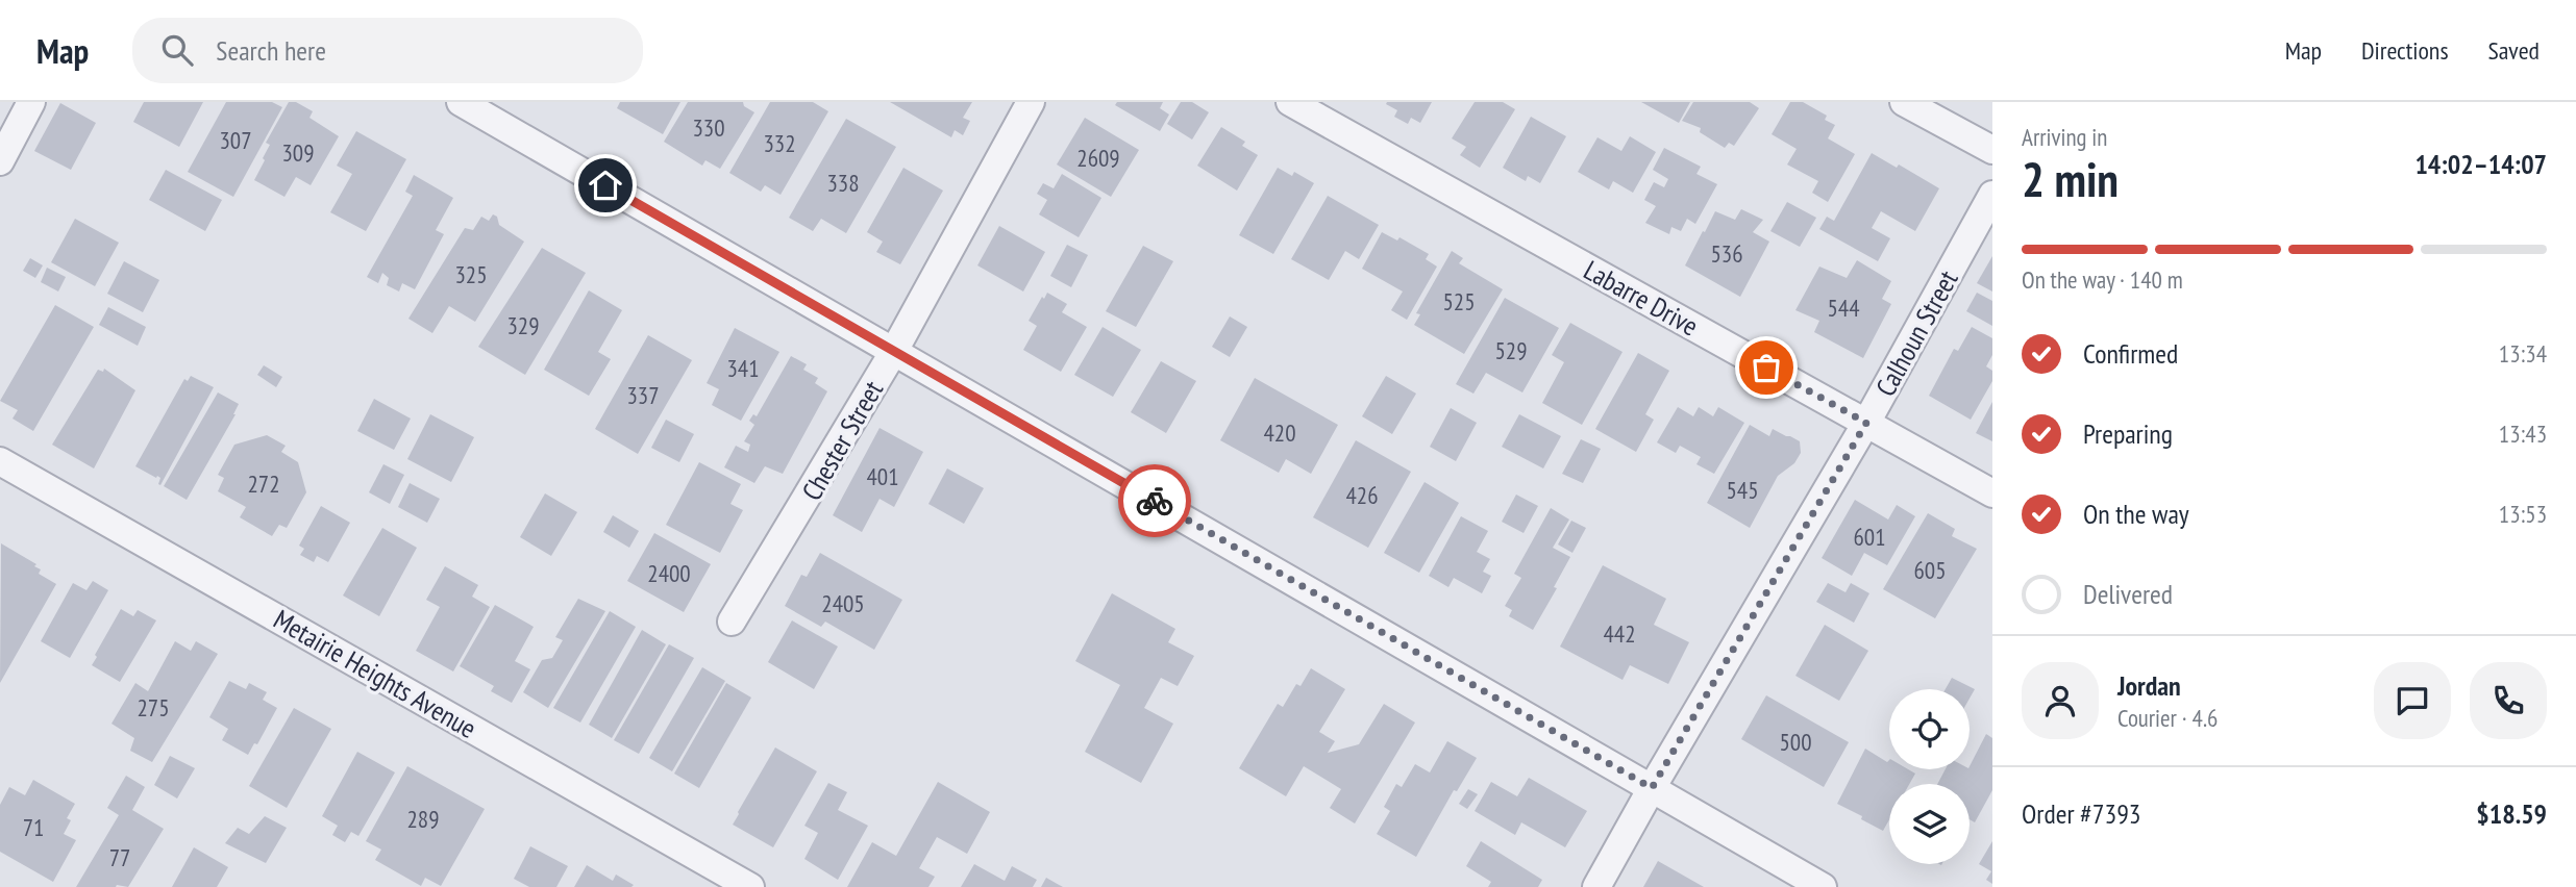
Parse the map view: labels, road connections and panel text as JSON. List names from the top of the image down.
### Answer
{
  "streets": {
    "street": [
      "Labarre Drive",
      "Calhoun Street",
      "Chester Street",
      "Metairie Heights Avenue"
    ]
  },
  "crossings": [
    ["Labarre Drive", "Calhoun Street"]
  ],
  "house_numbers": [
    "330",
    "307",
    "332",
    "309",
    "2609",
    "338",
    "536",
    "325",
    "525",
    "544",
    "329",
    "529",
    "341",
    "337",
    "420",
    "401",
    "272",
    "545",
    "426",
    "601",
    "605",
    "2400",
    "2405",
    "442",
    "275",
    "500",
    "289",
    "71",
    "77"
  ],
  "page": {
    "header": "Map",
    "search": "Search here",
    "nav": ["Map", "Directions", "Saved"],
    "heading": ["2 min", "Arriving in", "14:02–14:07"],
    "panel": [
      "Jordan",
      "Courier · 4.6",
      "Order #7393",
      "$18.59"
    ],
    "bar": "On the way · 140 m",
    "list": [
      ["Confirmed", "13:34"],
      ["Preparing", "13:43"],
      ["On the way", "13:53"],
      "Delivered"
    ]
  }
}
